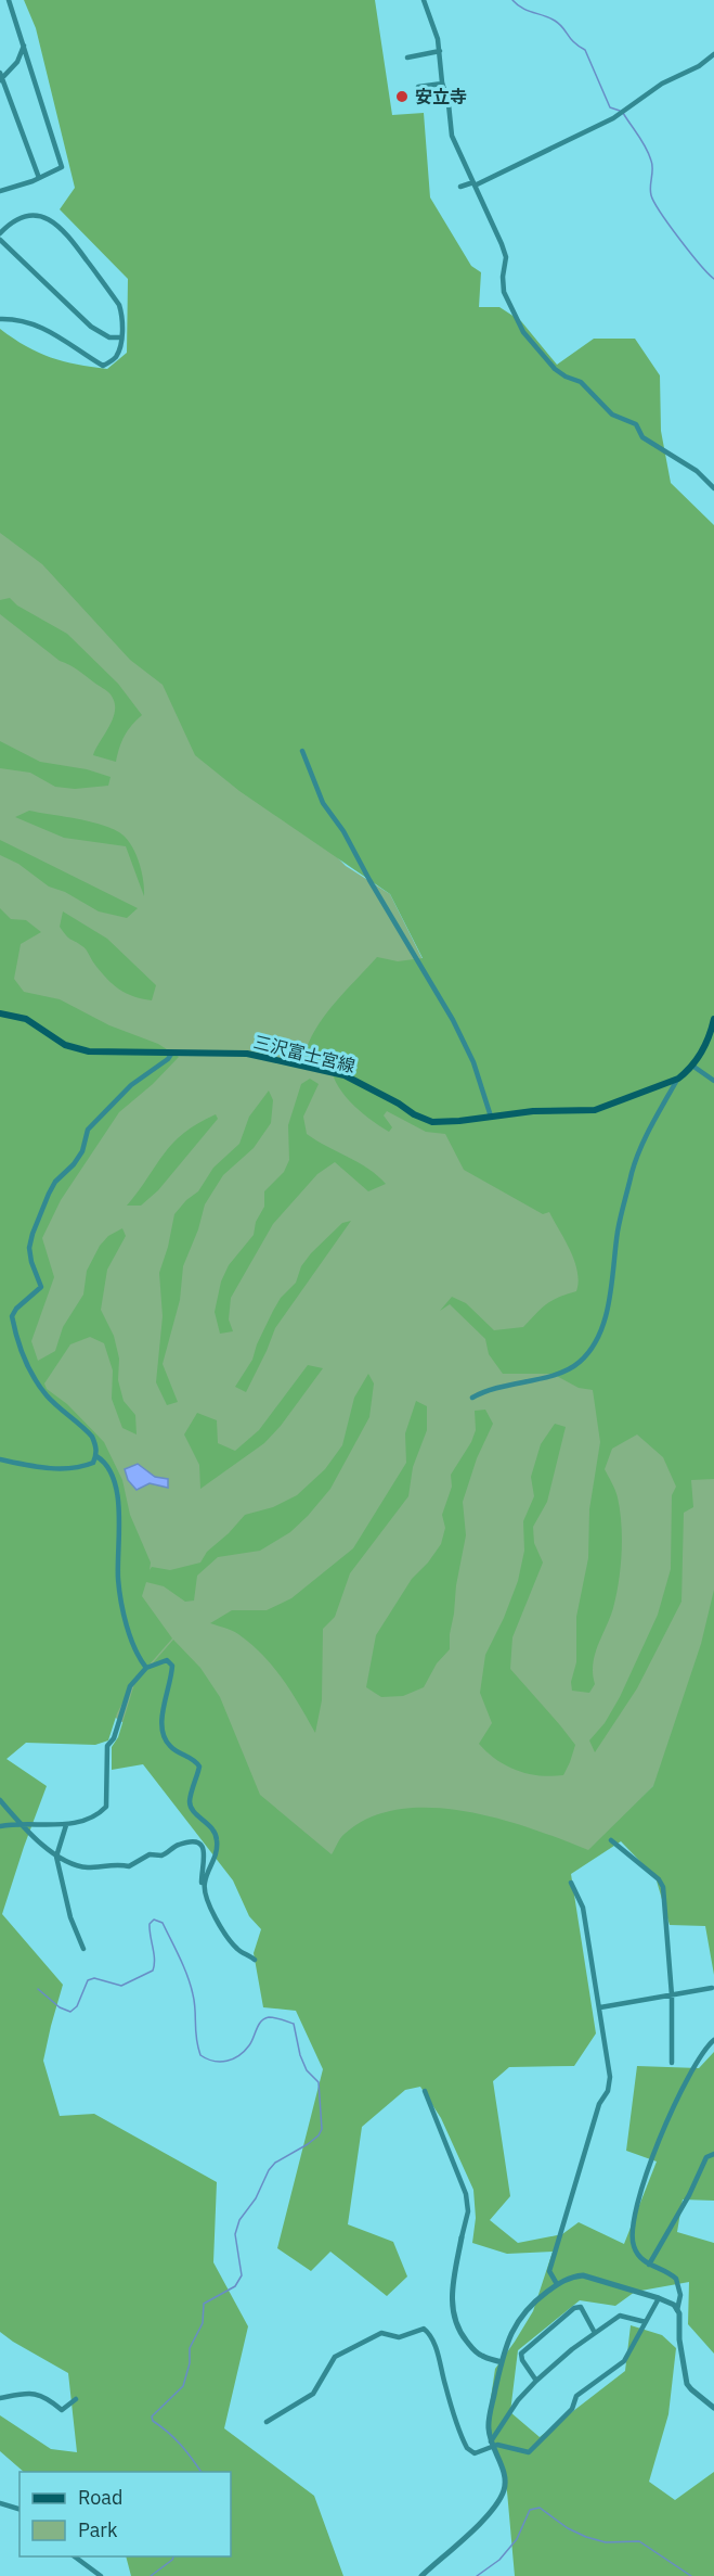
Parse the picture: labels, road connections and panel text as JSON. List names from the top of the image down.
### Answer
{
  "streets": {
    "main road": ["三沢富士宮線"]
  },
  "places": ["安立寺"],
  "legend": ["Road", "Park"]
}
